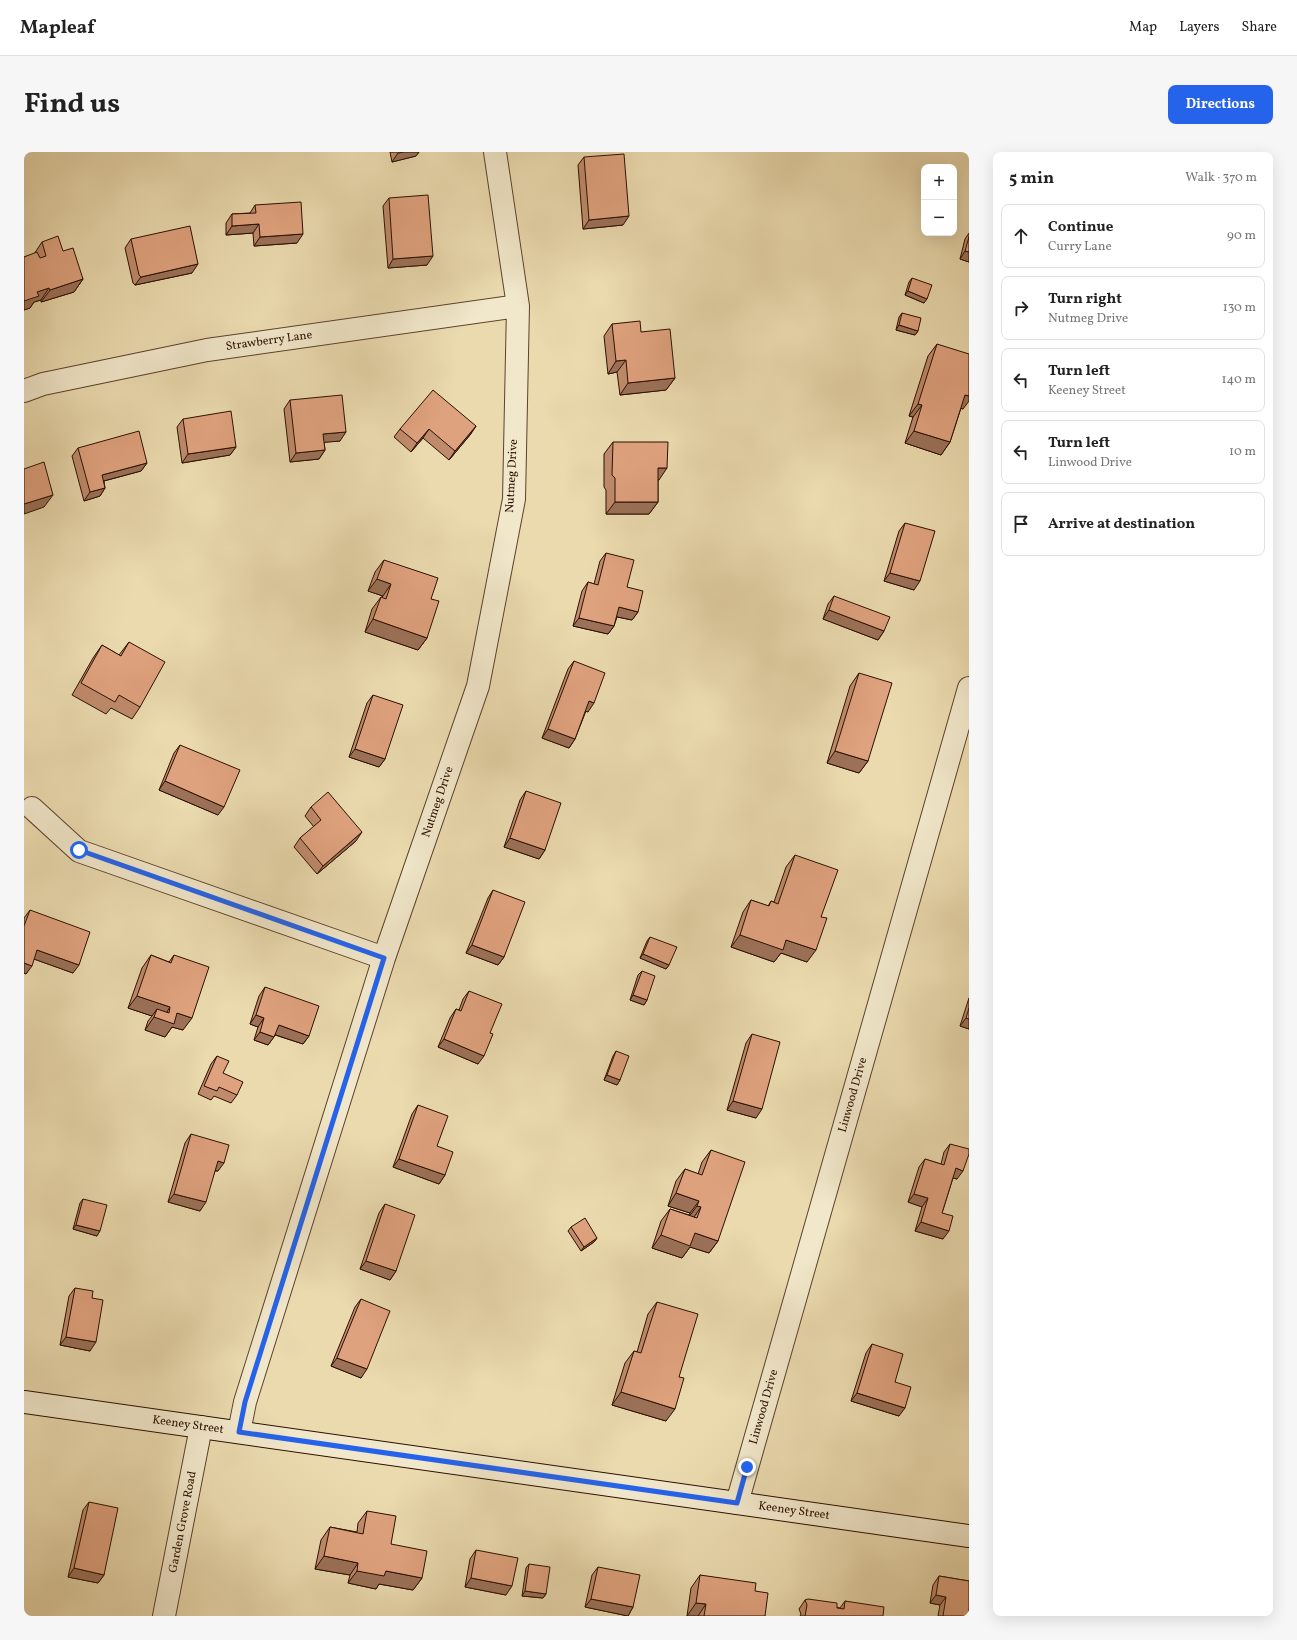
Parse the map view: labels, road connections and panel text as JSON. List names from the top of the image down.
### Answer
{
  "streets": {
    "street": [
      "Strawberry Lane",
      "Nutmeg Drive",
      "Linwood Drive",
      "Keeney Street",
      "Garden Grove Road"
    ]
  },
  "crossings": [
    ["Strawberry Lane", "Nutmeg Drive"],
    ["Nutmeg Drive", "Keeney Street"],
    ["Linwood Drive", "Keeney Street"],
    ["Keeney Street", "Garden Grove Road"]
  ],
  "page": {
    "header": "Mapleaf",
    "nav": ["Map", "Layers", "Share"],
    "title": "Find us",
    "buttons": "Directions",
    "heading": ["5 min", "Walk · 370 m"],
    "map_buttons": ["+", "−"],
    "list": [
      ["Continue", "Curry Lane", "90 m"],
      ["Turn right", "Nutmeg Drive", "130 m"],
      ["Turn left", "Keeney Street", "140 m"],
      ["Turn left", "Linwood Drive", "10 m"],
      "Arrive at destination"
    ]
  }
}
